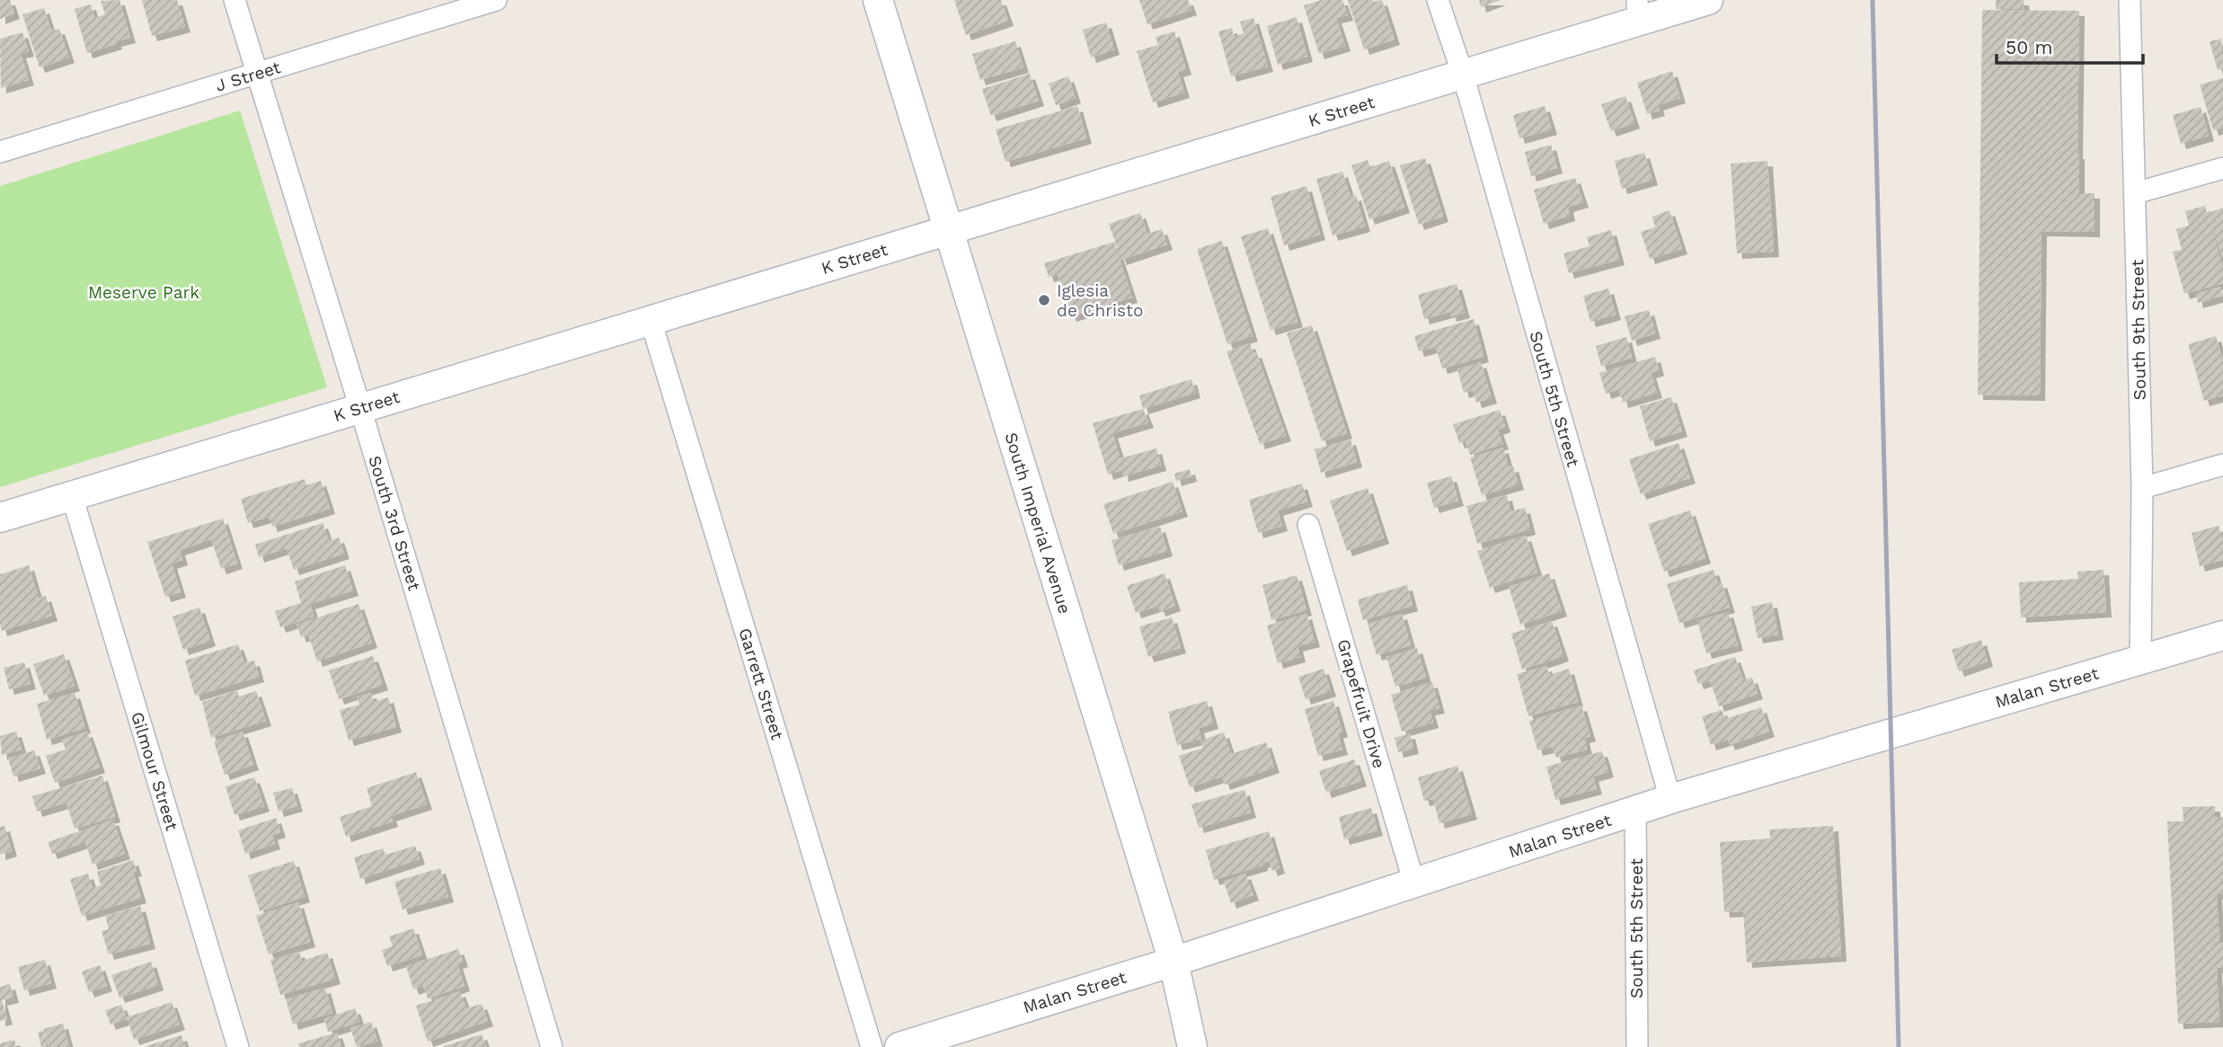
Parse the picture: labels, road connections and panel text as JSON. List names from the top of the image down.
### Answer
{
  "streets": {
    "street": [
      "J Street",
      "K Street",
      "South 9th Street",
      "South 5th Street",
      "South 3rd Street",
      "South Imperial Avenue",
      "Garrett Street",
      "Malan Street",
      "Grapefruit Drive",
      "Gilmour Street"
    ]
  },
  "crossings": [
    ["J Street", "South 3rd Street"],
    ["K Street", "South 5th Street"],
    ["K Street", "South 3rd Street"],
    ["K Street", "South Imperial Avenue"],
    ["K Street", "Garrett Street"],
    ["K Street", "Gilmour Street"],
    ["South 9th Street", "Malan Street"],
    ["South 5th Street", "Malan Street"],
    ["South Imperial Avenue", "Malan Street"],
    ["Malan Street", "Grapefruit Drive"]
  ],
  "parks": ["Meserve Park"],
  "places": ["Iglesia de Christo"],
  "scale_bar": "50 m"
}
